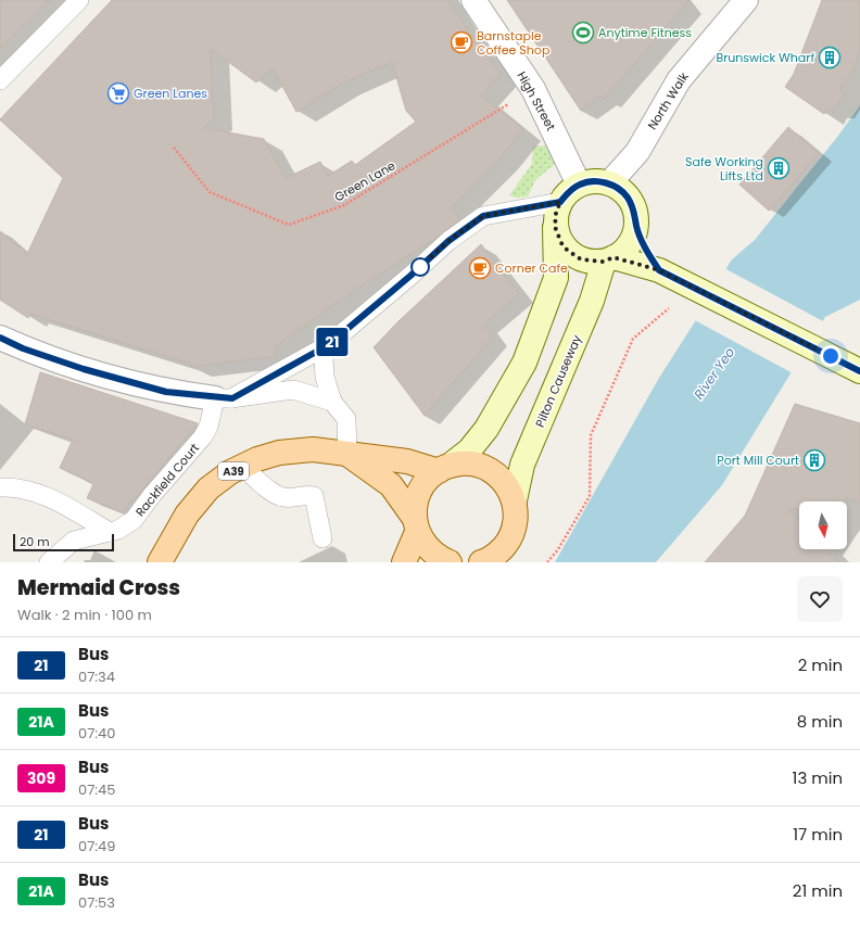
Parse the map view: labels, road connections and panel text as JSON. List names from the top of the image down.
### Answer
{
  "streets": {
    "main road": ["Pilton Causeway", "A39"],
    "street": ["High Street", "North Walk"],
    "lane": ["Rackfield Court"],
    "path": ["Green Lane"]
  },
  "crossings": [
    ["High Street", "North Walk"],
    ["High Street", "Pilton Causeway"],
    ["North Walk", "Pilton Causeway"]
  ],
  "water": ["River Yeo"],
  "places": {
    "sports": ["Anytime Fitness"],
    "cafe": ["Barnstaple Coffee Shop", "Corner Cafe"],
    "building": ["Brunswick Wharf", "Safe Working Lifts Ltd", "Port Mill Court"],
    "supermarket": ["Green Lanes"]
  },
  "lines": ["bus line 21"],
  "scale_bar": "20 m",
  "north": "bottom",
  "page": {
    "on_map": "21",
    "scale": "20 m",
    "heading": ["Mermaid Cross", "Walk · 2 min · 100 m"],
    "list": [
      {
        "mark": "21",
        "name": "Bus",
        "note": "07:34",
        "value": "2 min"
      },
      {
        "mark": "21A",
        "name": "Bus",
        "note": "07:40",
        "value": "8 min"
      },
      {
        "mark": "309",
        "name": "Bus",
        "note": "07:45",
        "value": "13 min"
      },
      {
        "mark": "21",
        "name": "Bus",
        "note": "07:49",
        "value": "17 min"
      },
      {
        "mark": "21A",
        "name": "Bus",
        "note": "07:53",
        "value": "21 min"
      }
    ]
  }
}
